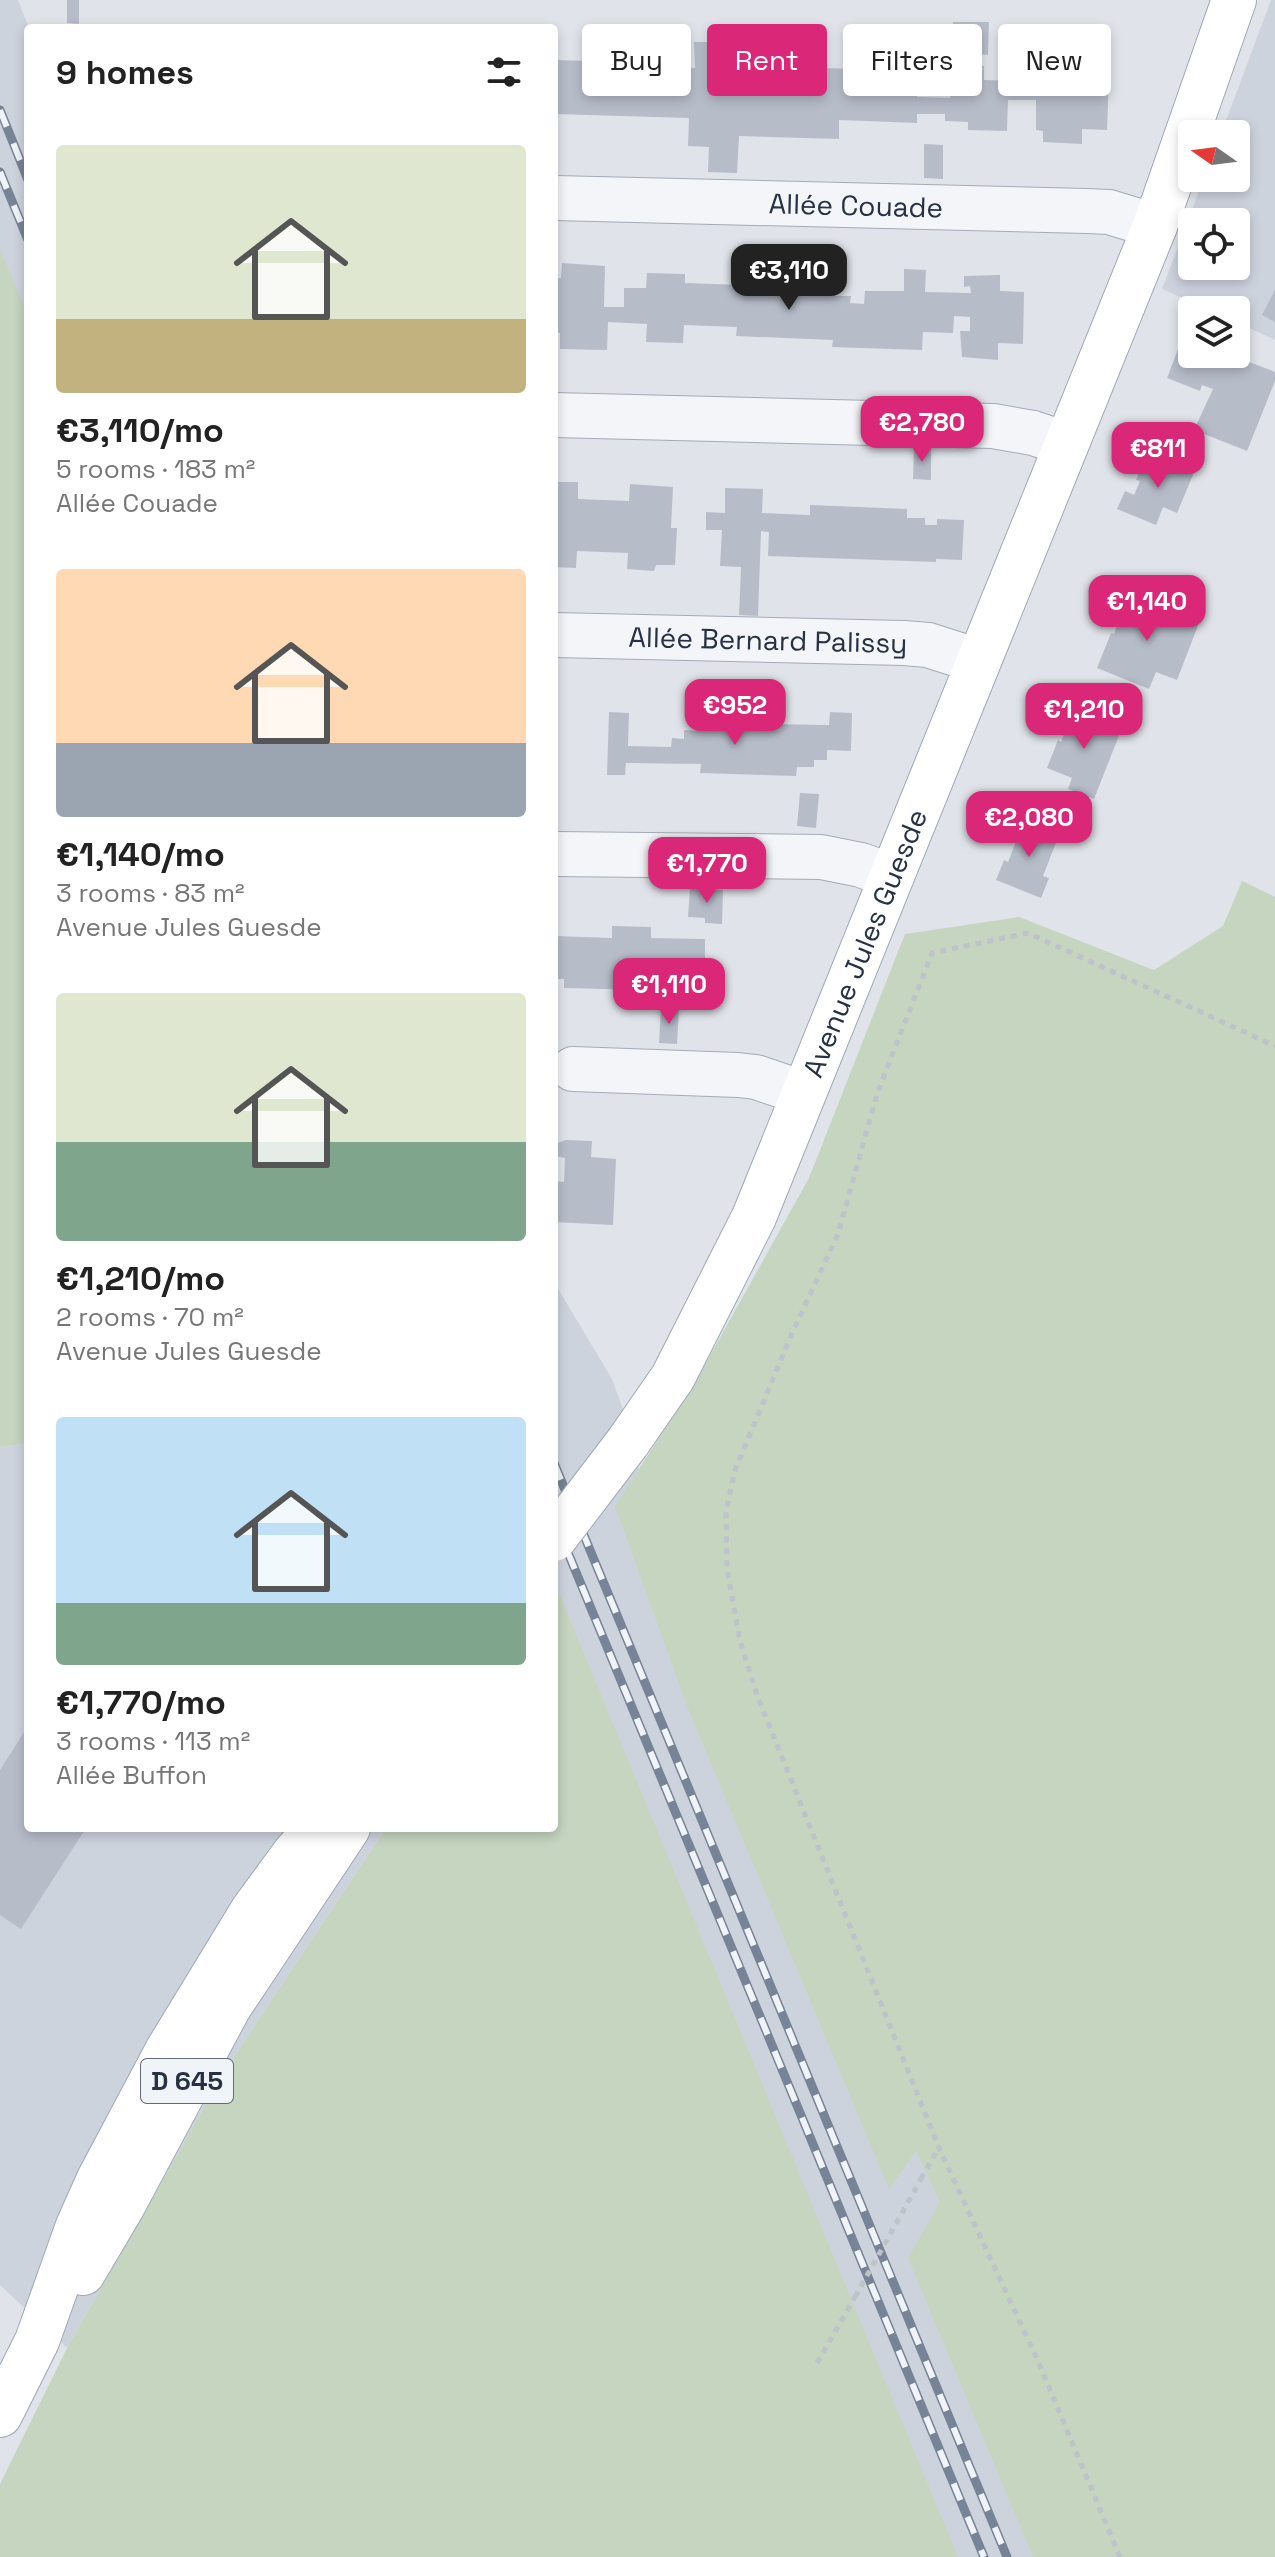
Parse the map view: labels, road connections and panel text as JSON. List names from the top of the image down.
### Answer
{
  "streets": {
    "main road": ["Avenue Jules Guesde", "D 645"],
    "street": ["Allée Couade", "Allée Bernard Palissy"]
  },
  "crossings": [
    ["Allée Couade", "Avenue Jules Guesde"],
    ["Allée Bernard Palissy", "Avenue Jules Guesde"]
  ],
  "north": "left",
  "page": {
    "chip": [
      "Buy",
      "Rent",
      "Filters",
      "New"
    ],
    "heading": "9 homes",
    "list": [
      {
        "name": "€3,110/mo",
        "note": "5 rooms · 183 m² · Allée Couade"
      },
      {
        "name": "€1,140/mo",
        "note": "3 rooms · 83 m² · Avenue Jules Guesde"
      },
      {
        "name": "€1,210/mo",
        "note": "2 rooms · 70 m² · Avenue Jules Guesde"
      },
      {
        "name": "€1,770/mo",
        "note": "3 rooms · 113 m² · Allée Buffon"
      }
    ],
    "price": [
      "€3,110",
      "€2,780",
      "€811",
      "€1,140",
      "€952",
      "€1,210",
      "€2,080",
      "€1,770",
      "€1,110"
    ]
  }
}
